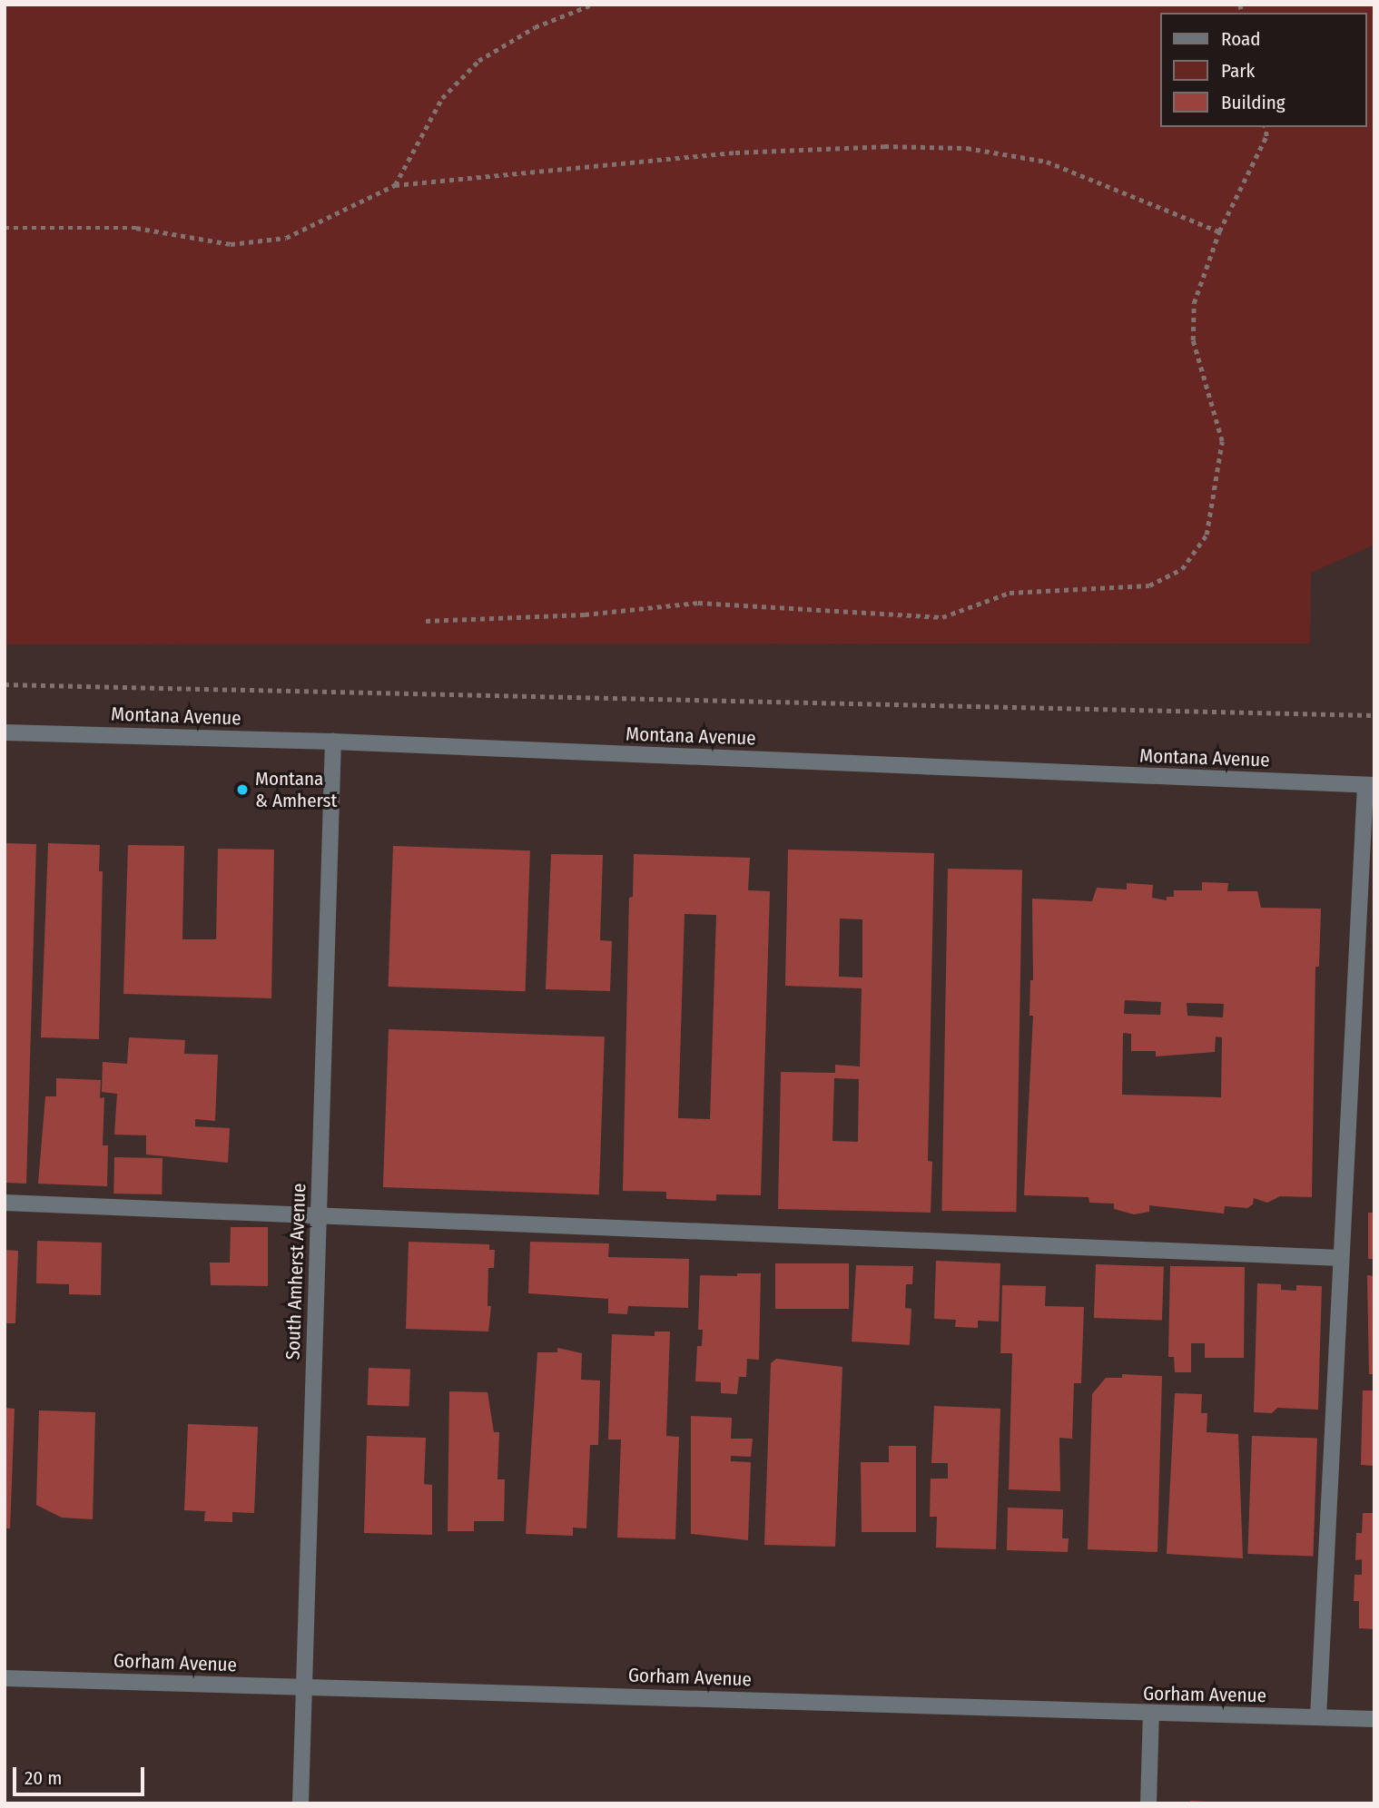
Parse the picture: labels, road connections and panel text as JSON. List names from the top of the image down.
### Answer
{
  "streets": {
    "street": ["Montana Avenue", "South Amherst Avenue", "Gorham Avenue"]
  },
  "crossings": [
    ["Montana Avenue", "South Amherst Avenue"],
    ["South Amherst Avenue", "Gorham Avenue"]
  ],
  "places": ["Montana & Amherst"],
  "legend": ["Road", "Park", "Building"],
  "scale_bar": "20 m"
}
